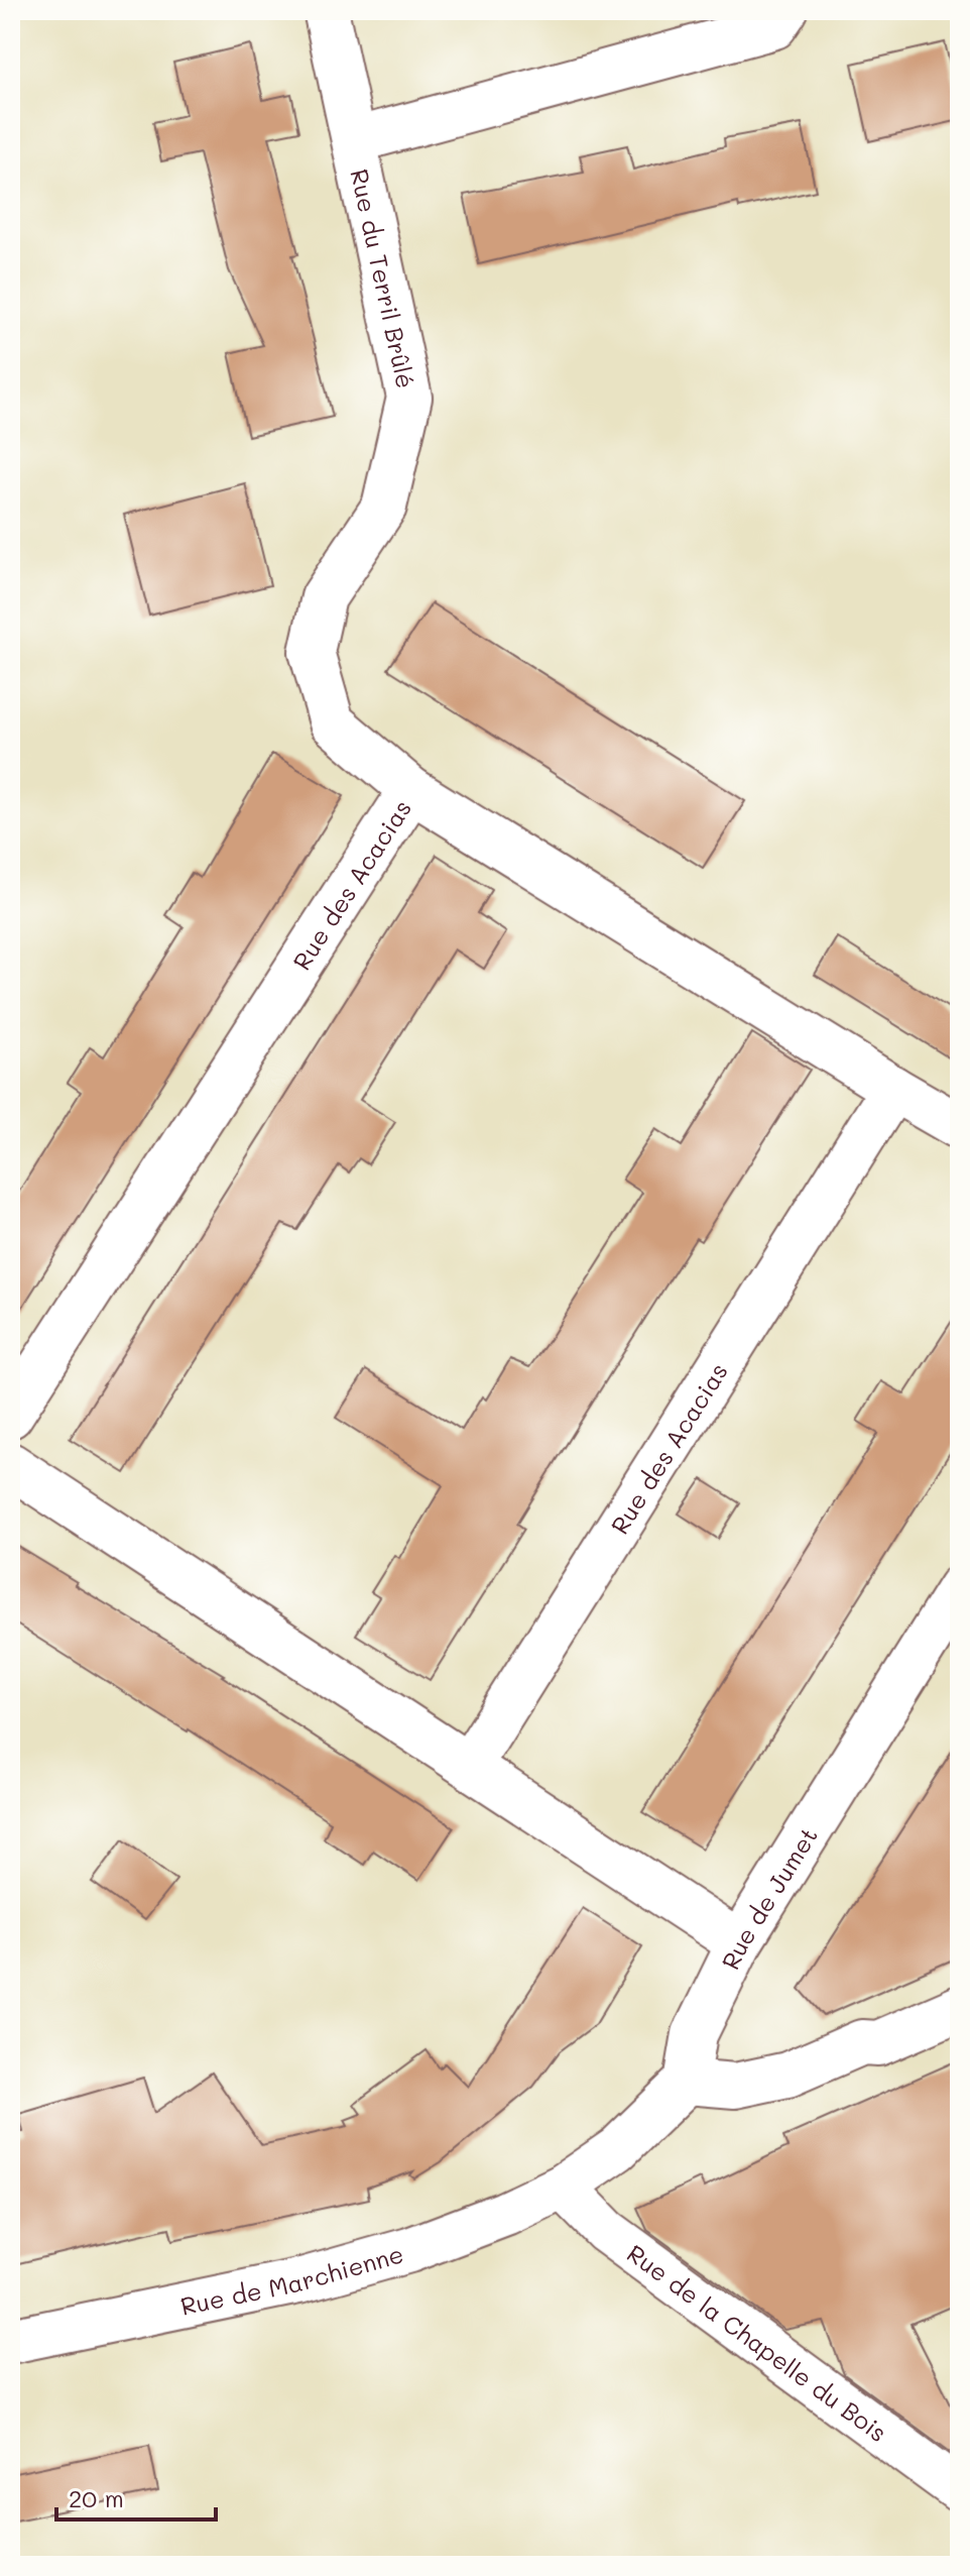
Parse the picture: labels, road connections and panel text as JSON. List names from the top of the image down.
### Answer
{
  "streets": {
    "street": [
      "Rue du Terril Brûlé",
      "Rue des Acacias",
      "Rue de Jumet",
      "Rue de Marchienne",
      "Rue de la Chapelle du Bois"
    ]
  },
  "crossings": [
    ["Rue du Terril Brûlé", "Rue des Acacias"],
    ["Rue de Marchienne", "Rue de la Chapelle du Bois"]
  ],
  "scale_bar": "20 m"
}
